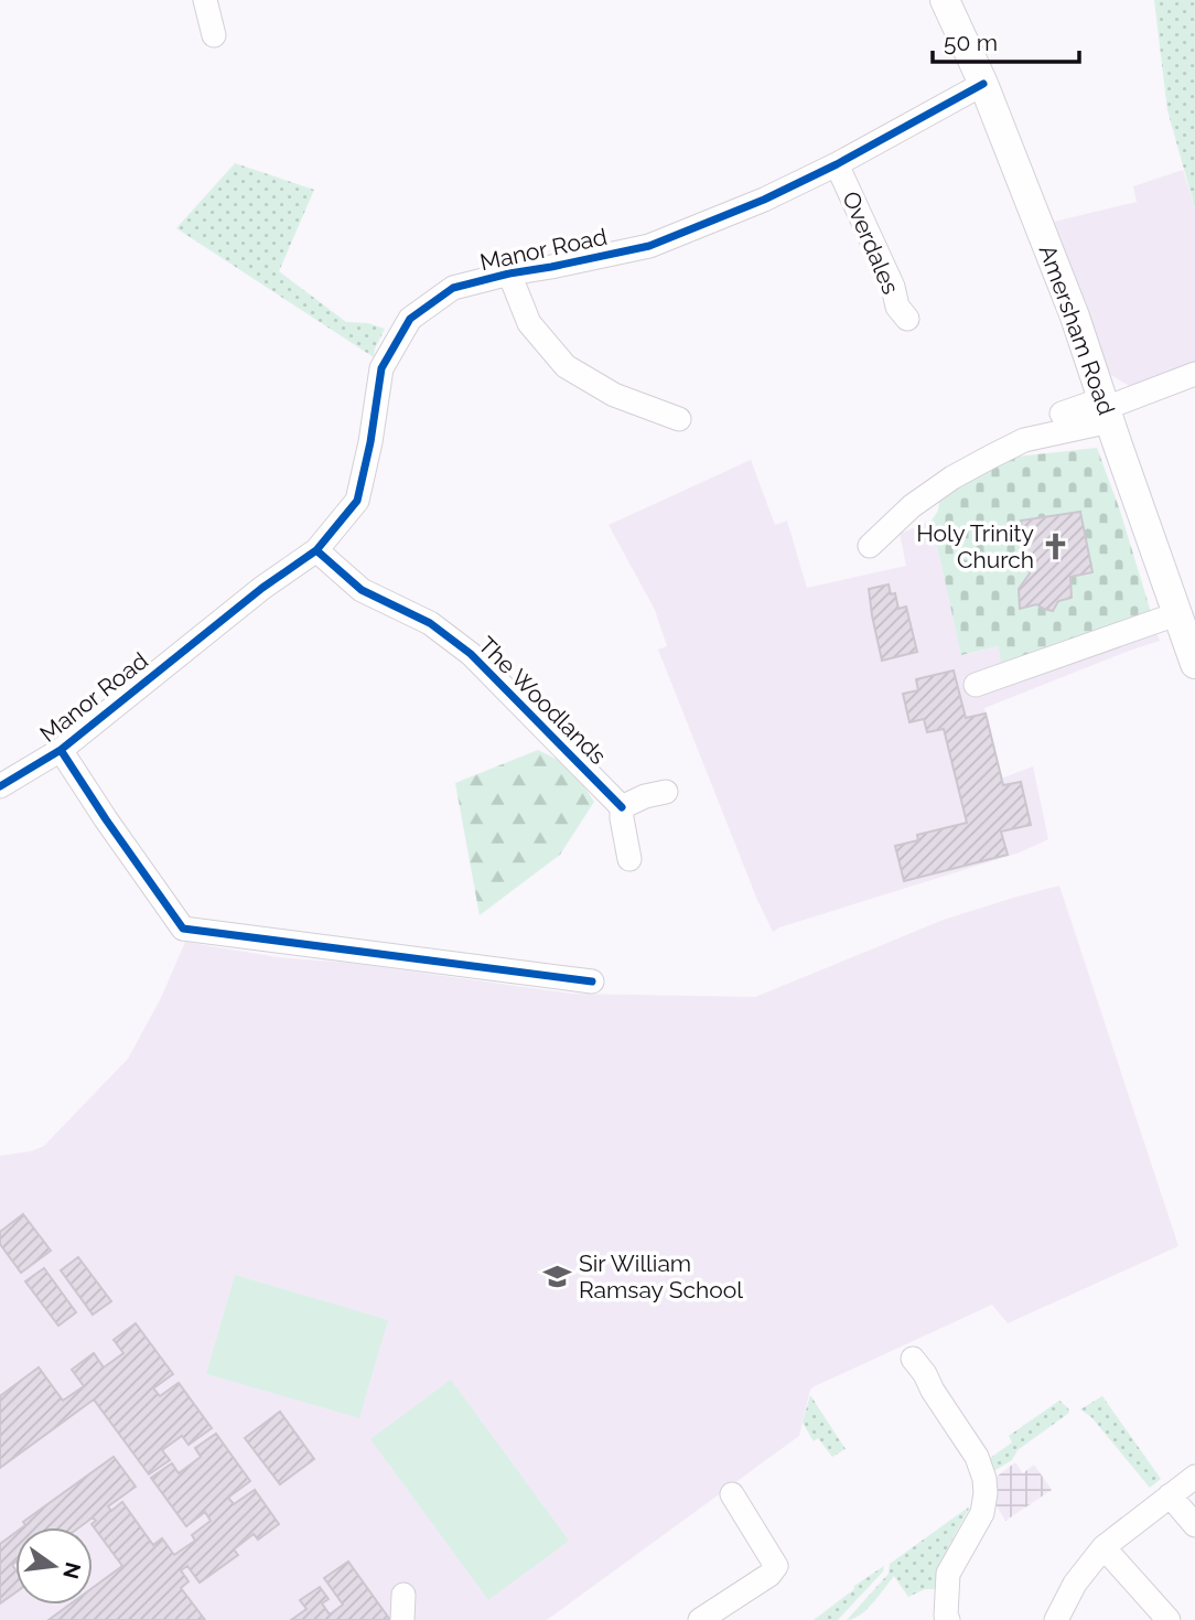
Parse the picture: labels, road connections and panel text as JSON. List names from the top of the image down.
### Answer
{
  "streets": {
    "main road": ["Amersham Road"],
    "street": ["Overdales", "Manor Road", "The Woodlands"]
  },
  "crossings": [
    ["Overdales", "Manor Road"],
    ["Manor Road", "Amersham Road"],
    ["Manor Road", "The Woodlands"]
  ],
  "places": {
    "church": ["Holy Trinity Church"],
    "school or university": ["Sir William Ramsay School"]
  },
  "scale_bar": "50 m",
  "north": "right"
}
